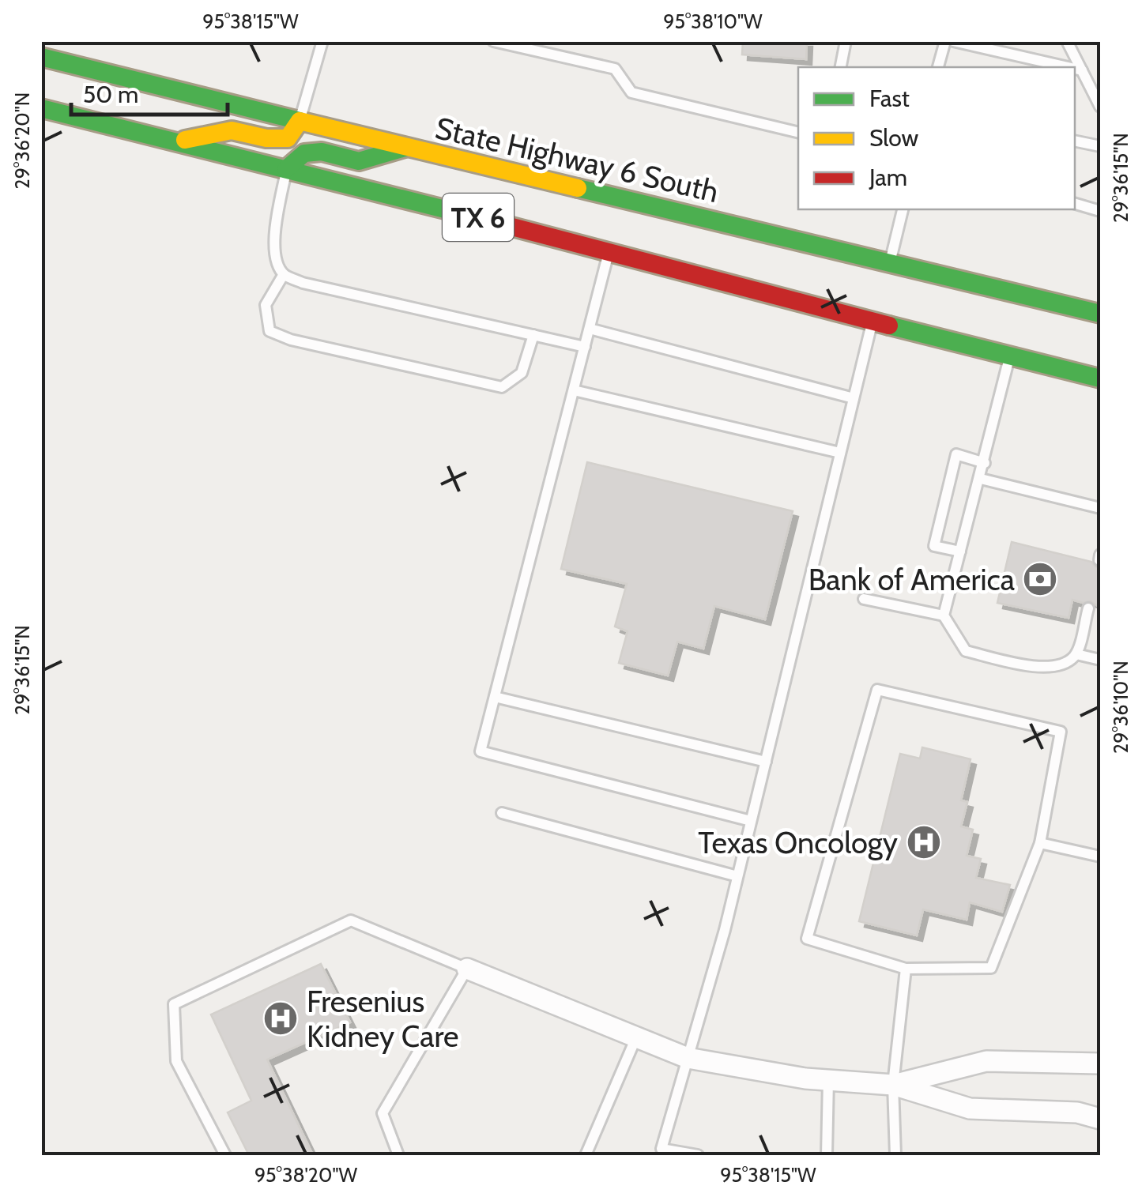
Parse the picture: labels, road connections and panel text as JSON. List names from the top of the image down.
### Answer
{
  "streets": {
    "main road": ["State Highway 6 South", "TX 6"]
  },
  "places": {
    "bank": ["Bank of America"],
    "hospital": ["Texas Oncology", "Fresenius Kidney Care"]
  },
  "legend": ["Fast", "Slow", "Jam"],
  "scale_bar": "50 m",
  "coordinates": [
    "95°38'15\"W",
    "95°38'10\"W",
    "29°36'20\"N",
    "29°36'15\"N",
    "29°36'10\"N",
    "95°38'20\"W"
  ]
}
